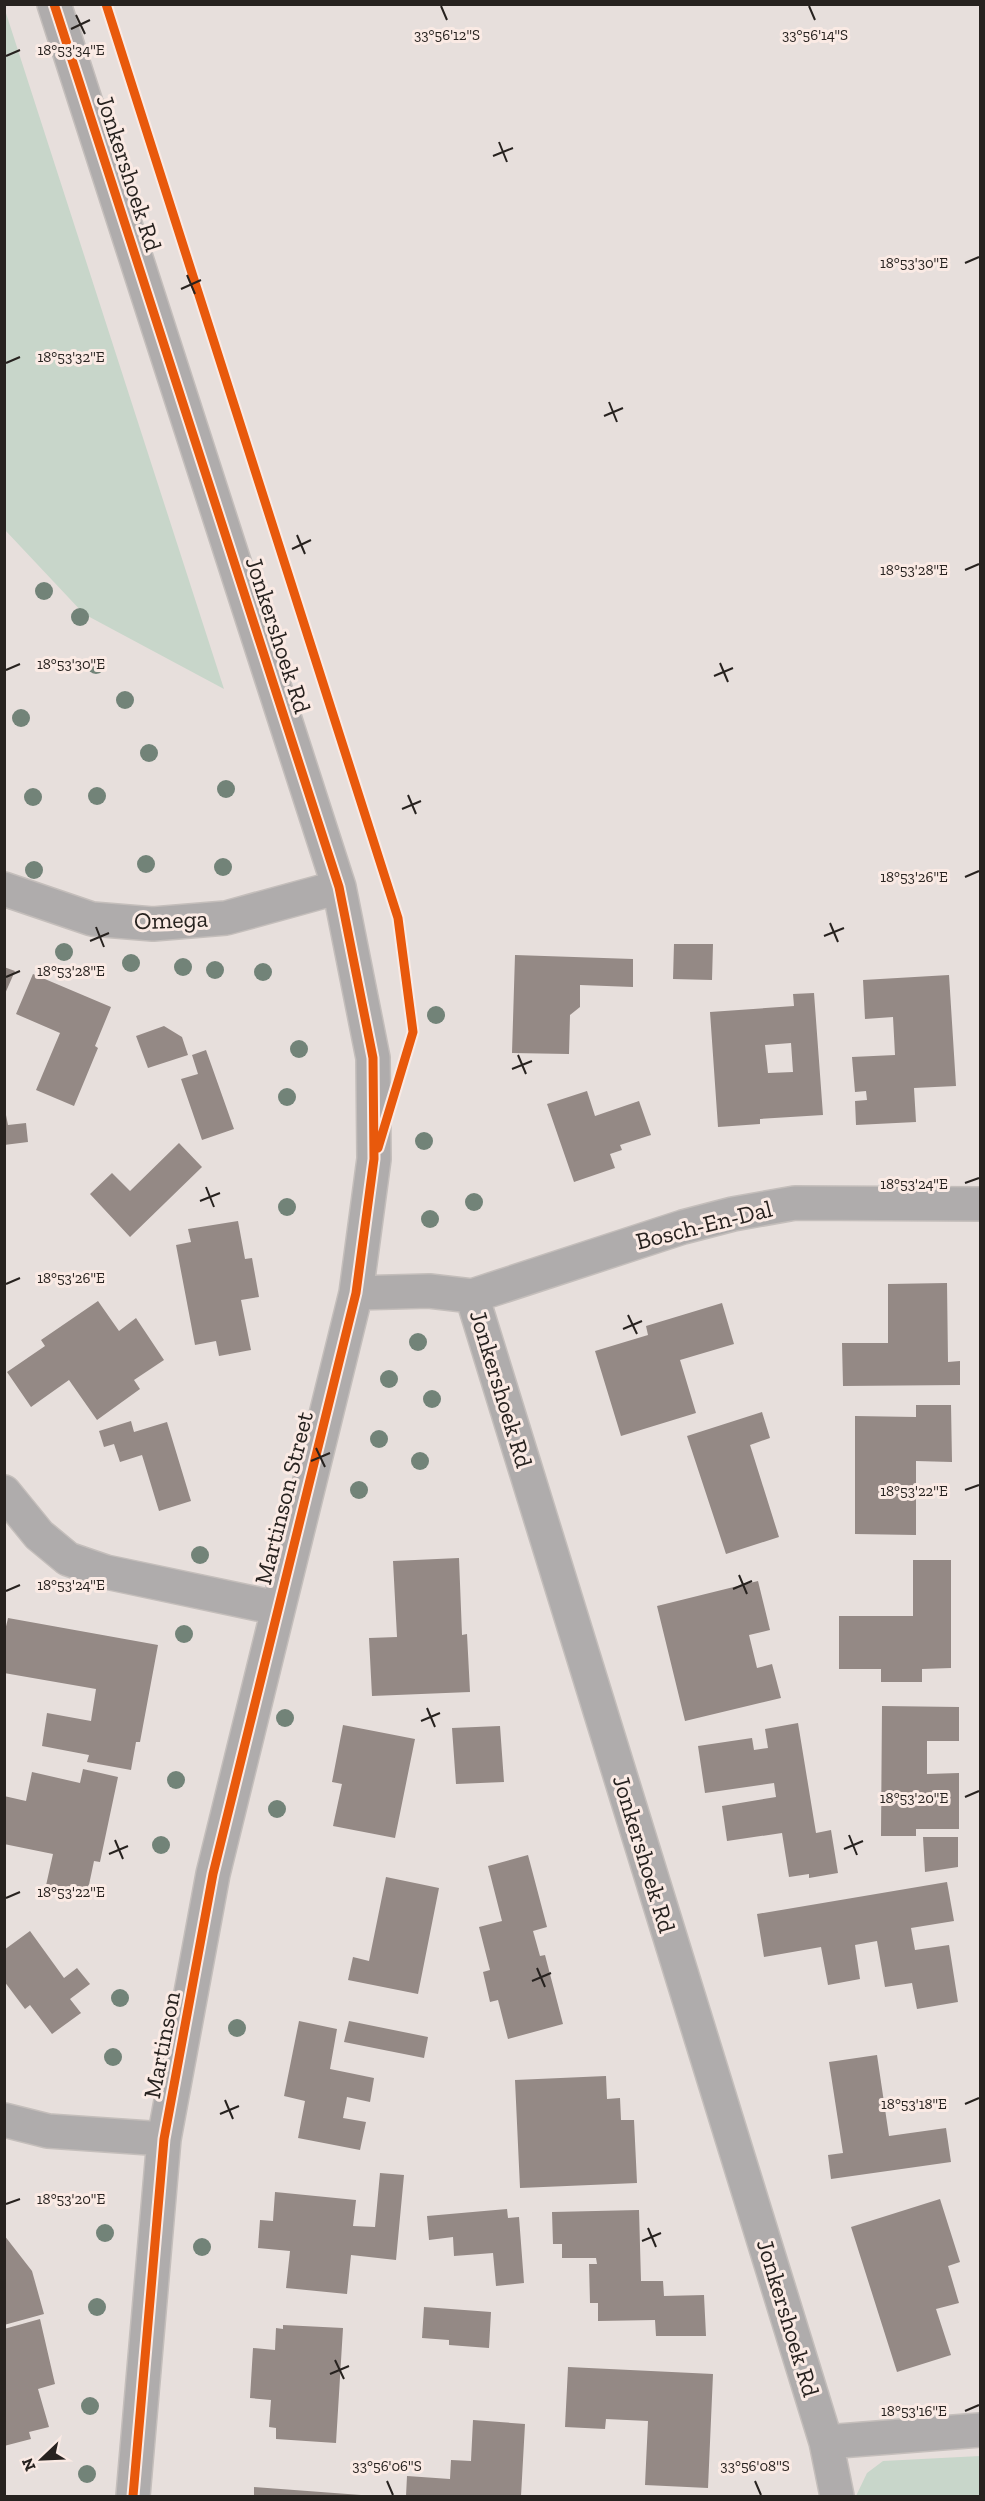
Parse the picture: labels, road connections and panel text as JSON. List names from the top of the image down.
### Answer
{
  "streets": {
    "street": [
      "Jonkershoek Rd",
      "Omega",
      "Bosch-En-Dal",
      "Martinson Street",
      "Martinson"
    ]
  },
  "crossings": [
    ["Jonkershoek Rd", "Omega"],
    ["Jonkershoek Rd", "Bosch-En-Dal"],
    ["Jonkershoek Rd", "Martinson Street"],
    ["Martinson Street", "Martinson"]
  ],
  "north": "bottom left",
  "coordinates": [
    "33°56'12\"S",
    "33°56'14\"S",
    "18°53'34\"E",
    "18°53'30\"E",
    "18°53'32\"E",
    "18°53'28\"E",
    "18°53'26\"E",
    "18°53'24\"E",
    "18°53'22\"E",
    "18°53'20\"E",
    "18°53'18\"E",
    "18°53'16\"E",
    "33°56'06\"S",
    "33°56'08\"S"
  ]
}
